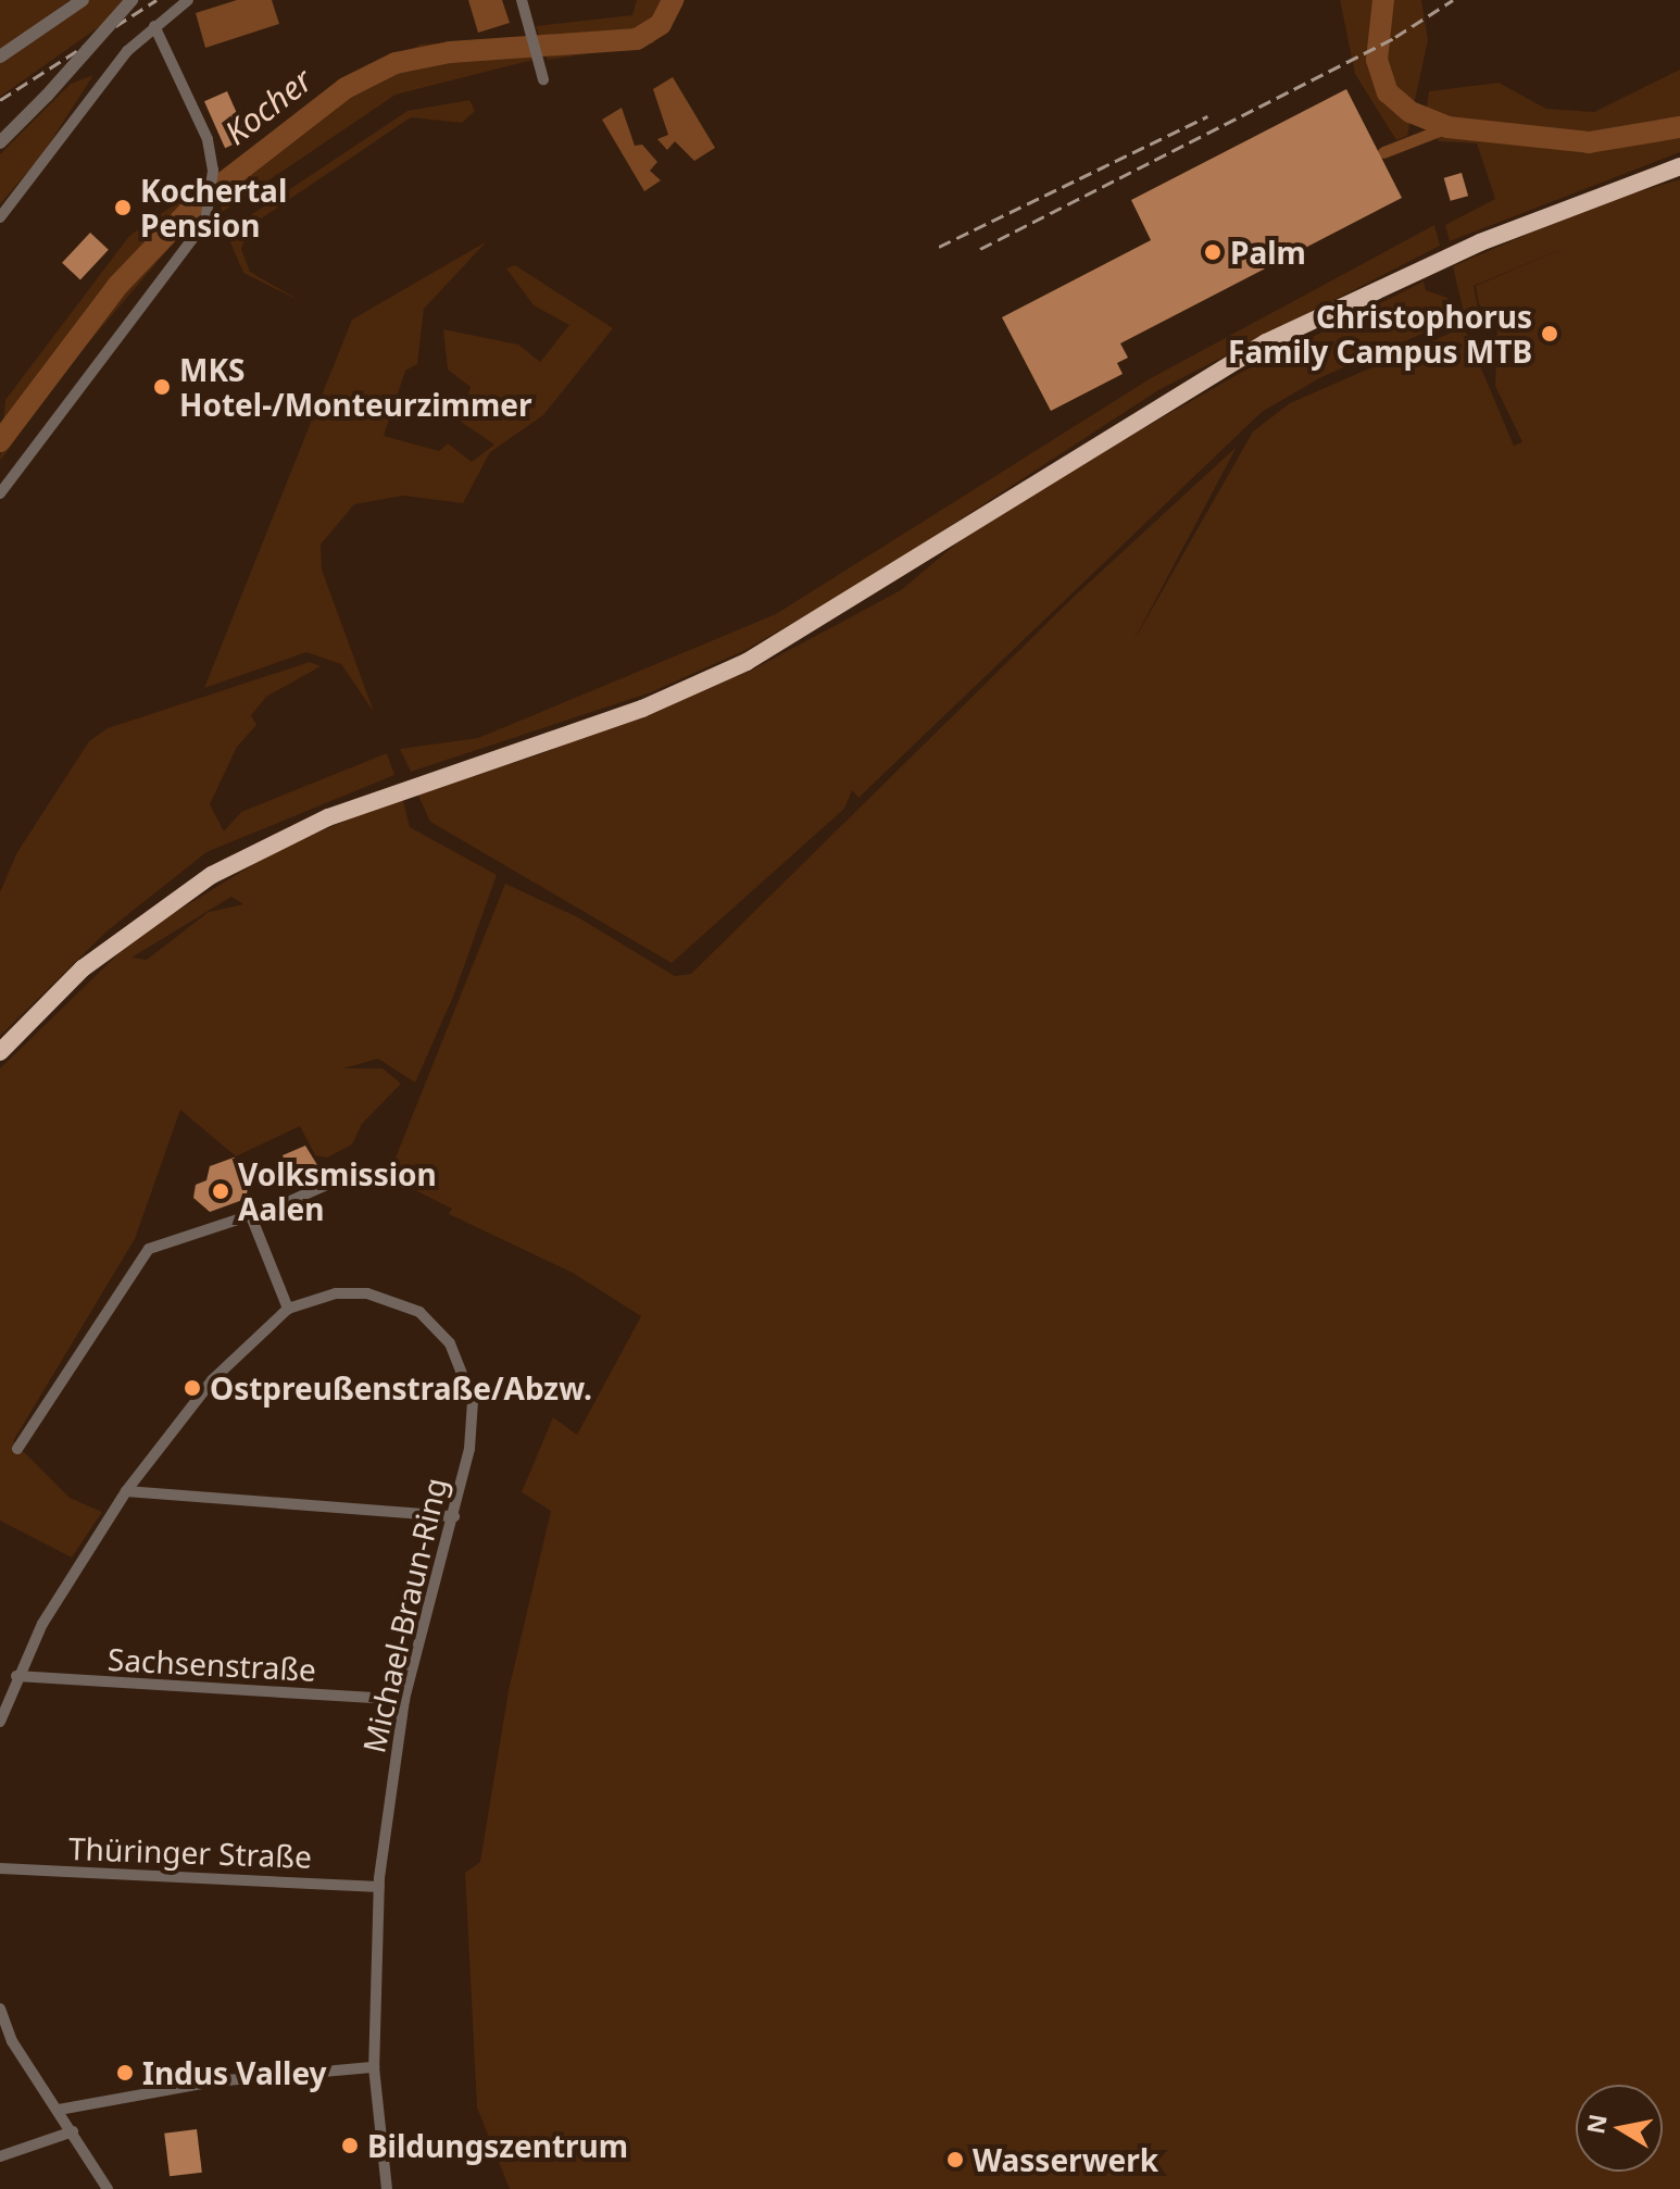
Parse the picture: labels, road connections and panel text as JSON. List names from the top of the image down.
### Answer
{
  "streets": {
    "street": ["Michael-Braun-Ring", "Sachsenstraße", "Thüringer Straße"]
  },
  "crossings": [
    ["Michael-Braun-Ring", "Sachsenstraße"],
    ["Michael-Braun-Ring", "Thüringer Straße"]
  ],
  "water": ["Kocher"],
  "places": [
    "Kochertal Pension",
    "Palm",
    "Christophorus Family Campus MTB",
    "MKS Hotel-/Monteurzimmer",
    "Volksmission Aalen",
    "Ostpreußenstraße/Abzw.",
    "Indus Valley",
    "Bildungszentrum",
    "Wasserwerk"
  ],
  "north": "left"
}
